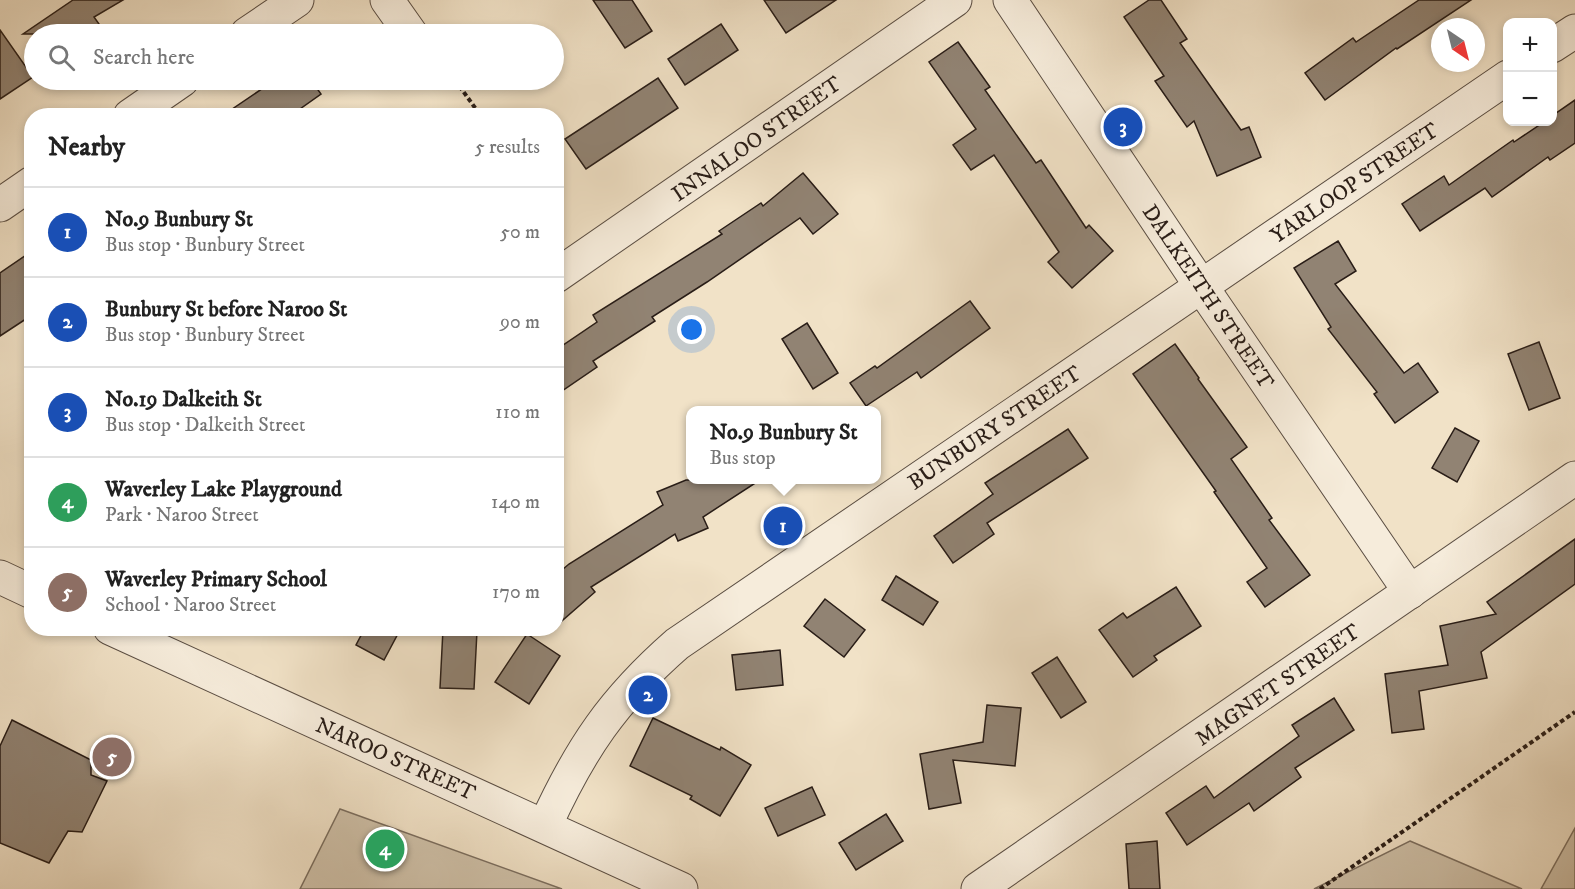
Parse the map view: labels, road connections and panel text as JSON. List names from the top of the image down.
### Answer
{
  "streets": {
    "street": [
      "INNALOO STREET",
      "YARLOOP STREET",
      "DALKEITH STREET",
      "BUNBURY STREET",
      "MAGNET STREET",
      "NAROO STREET"
    ]
  },
  "crossings": [
    ["YARLOOP STREET", "DALKEITH STREET"],
    ["YARLOOP STREET", "BUNBURY STREET"],
    ["DALKEITH STREET", "BUNBURY STREET"],
    ["DALKEITH STREET", "MAGNET STREET"],
    ["BUNBURY STREET", "NAROO STREET"]
  ],
  "north": "bottom right",
  "page": {
    "map_buttons": ["+", "−"],
    "search": "Search here",
    "pins": [
      "3",
      "1",
      "2",
      "5",
      "4"
    ],
    "heading": ["Nearby", "5 results"],
    "list": [
      {
        "mark": "1",
        "name": "No.9 Bunbury St",
        "note": "Bus stop · Bunbury Street",
        "value": "50 m"
      },
      {
        "mark": "2",
        "name": "Bunbury St before Naroo St",
        "note": "Bus stop · Bunbury Street",
        "value": "90 m"
      },
      {
        "mark": "3",
        "name": "No.19 Dalkeith St",
        "note": "Bus stop · Dalkeith Street",
        "value": "110 m"
      },
      {
        "mark": "4",
        "name": "Waverley Lake Playground",
        "note": "Park · Naroo Street",
        "value": "140 m"
      },
      {
        "mark": "5",
        "name": "Waverley Primary School",
        "note": "School · Naroo Street",
        "value": "170 m"
      }
    ],
    "popup": ["No.9 Bunbury St", "Bus stop"]
  }
}
